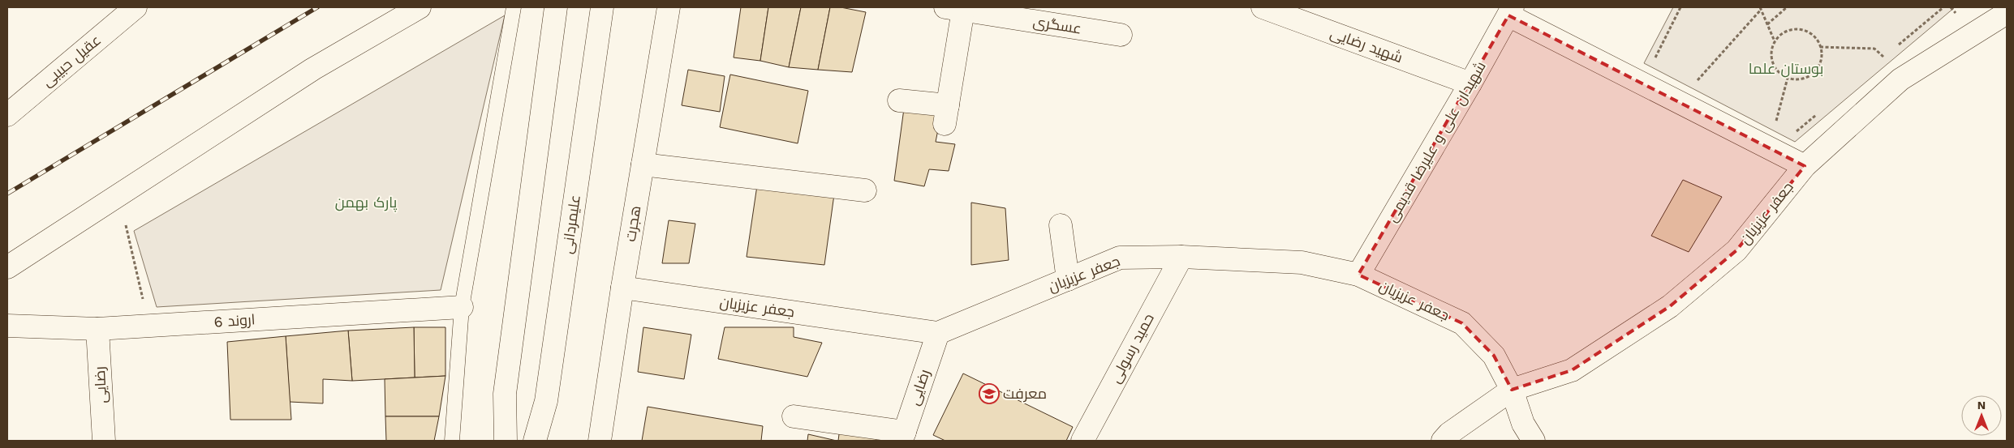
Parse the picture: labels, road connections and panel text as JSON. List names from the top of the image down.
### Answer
{
  "streets": {
    "street": [
      "عسگری",
      "شهید رضایی",
      "عقیل حبیبی",
      "شهیدان علی و علیرضا قدیمی",
      "جعفر عزیزیان",
      "هجرت",
      "علیمردانی",
      "اروند 6",
      "حمید رسولی",
      "رضایی"
    ]
  },
  "crossings": [
    ["شهید رضایی", "شهیدان علی و علیرضا قدیمی"],
    ["شهیدان علی و علیرضا قدیمی", "جعفر عزیزیان"],
    ["جعفر عزیزیان", "هجرت"],
    ["جعفر عزیزیان", "حمید رسولی"],
    ["جعفر عزیزیان", "رضایی"],
    ["اروند 6", "رضایی"]
  ],
  "parks": ["بوستان علما", "پارک بهمن"],
  "places": {
    "school or university": ["معرفت"]
  },
  "north": "top"
}
